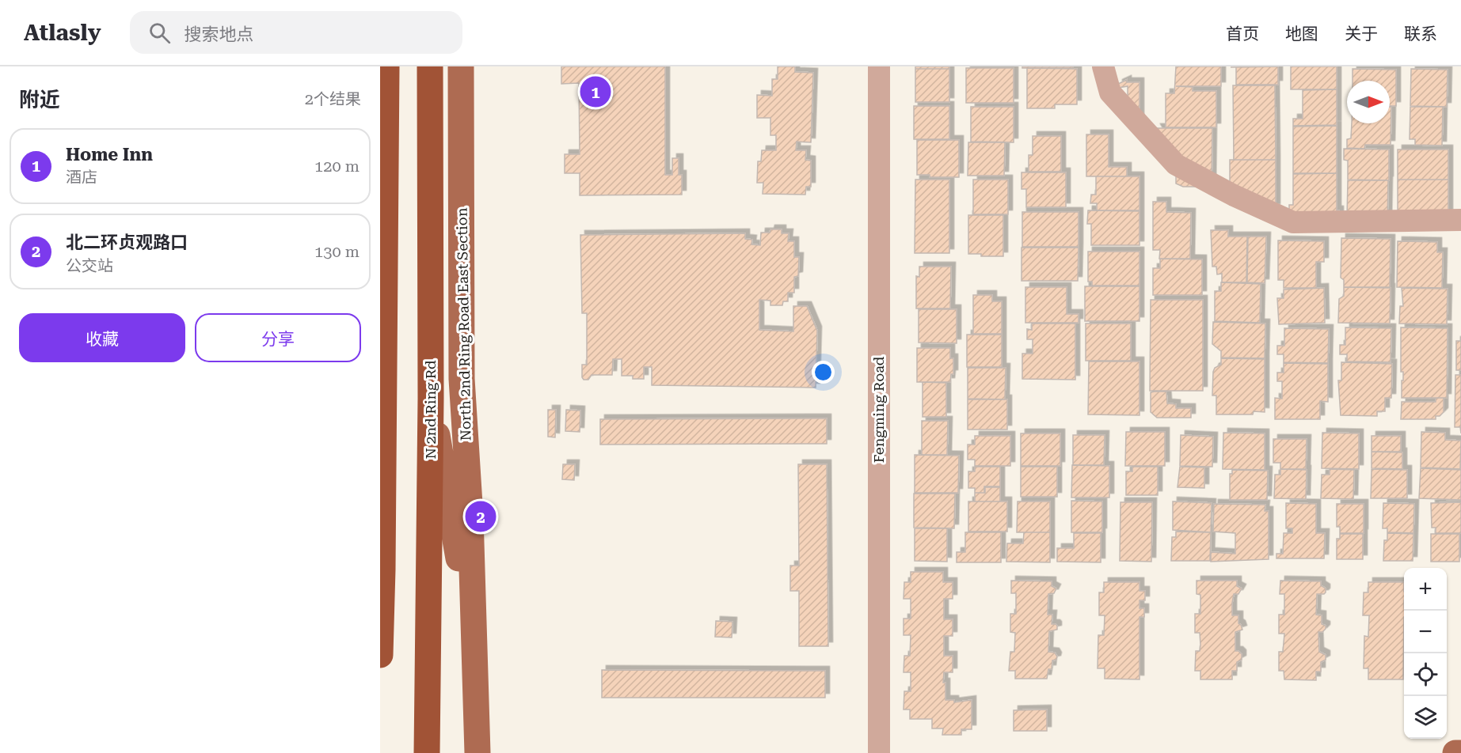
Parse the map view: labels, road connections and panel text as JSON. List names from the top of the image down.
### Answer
{
  "streets": {
    "highway": ["N 2nd Ring Rd"],
    "main road": ["North 2nd Ring Road East Section"],
    "street": ["Fengming Road"]
  },
  "north": "right",
  "page": {
    "header": "Atlasly",
    "search": "搜索地点",
    "nav": [
      "首页",
      "地图",
      "关于",
      "联系"
    ],
    "heading": ["附近", "2个结果"],
    "pins": ["1", "2"],
    "list": [
      {
        "mark": "1",
        "name": "Home Inn",
        "note": "酒店",
        "value": "120 m"
      },
      {
        "mark": "2",
        "name": "北二环贞观路口",
        "note": "公交站",
        "value": "130 m"
      }
    ],
    "buttons": ["收藏", "分享"],
    "map_buttons": ["+", "−"]
  }
}
